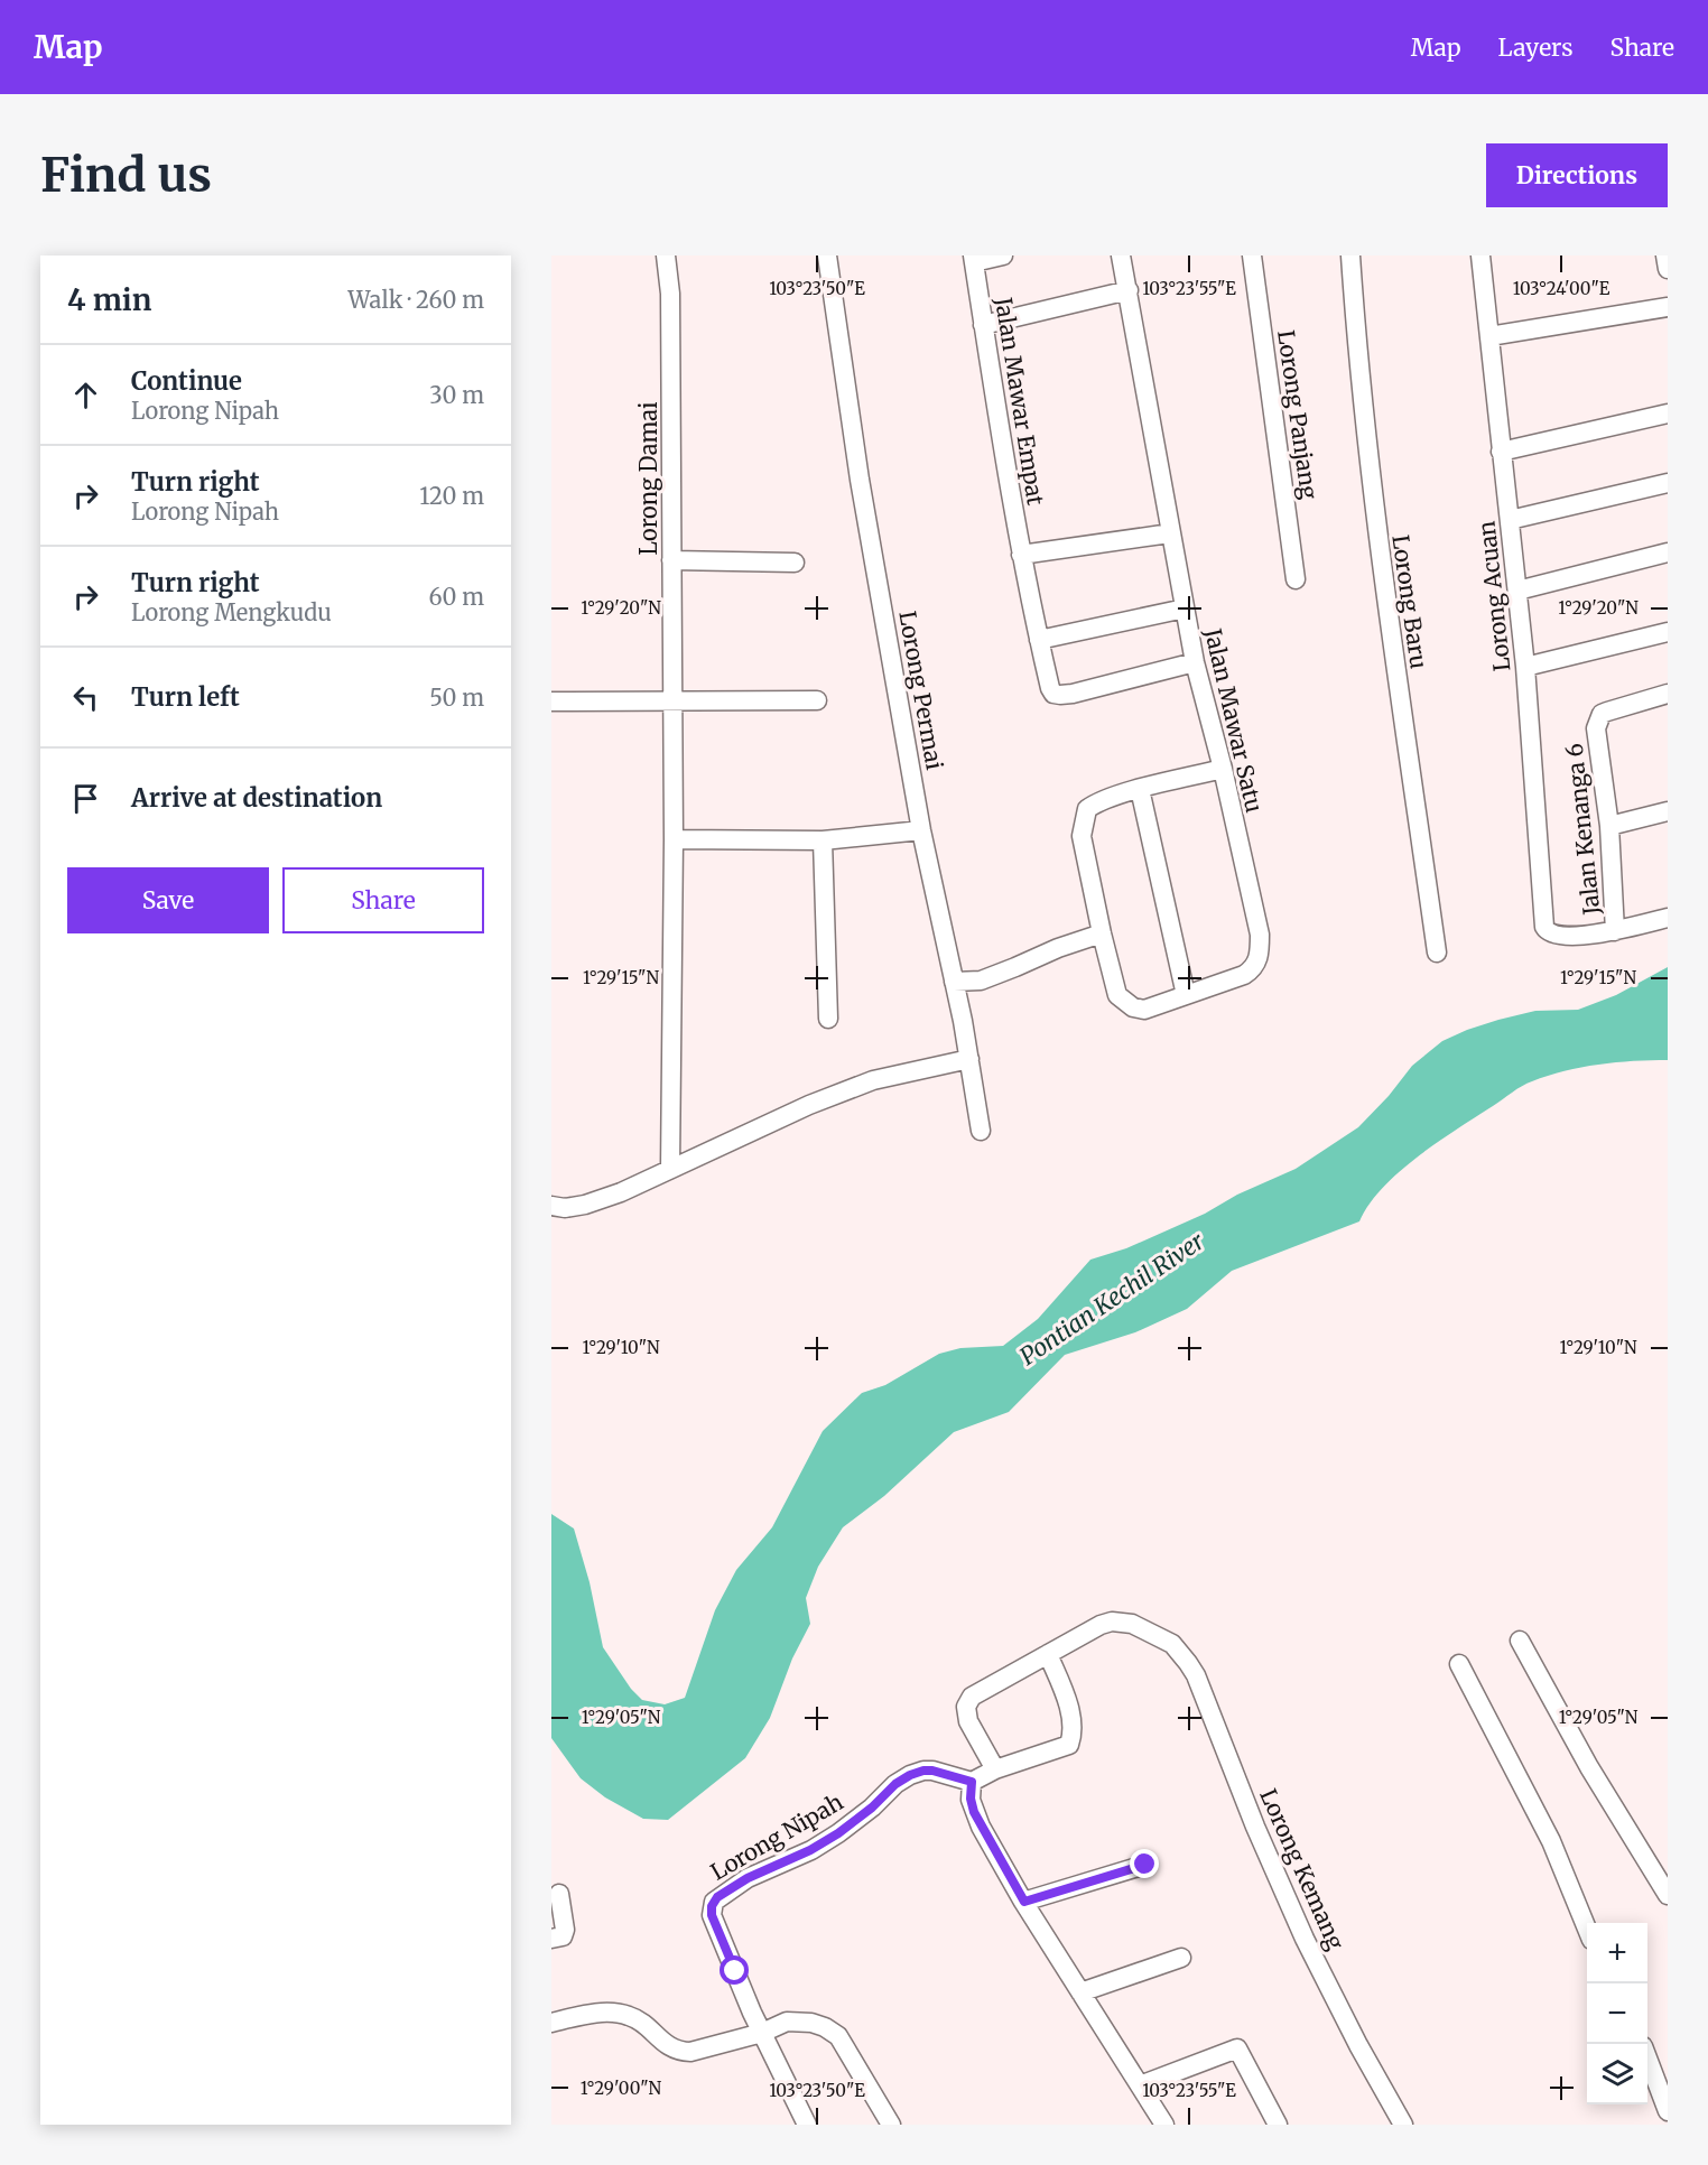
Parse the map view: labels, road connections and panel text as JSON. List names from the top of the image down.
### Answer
{
  "streets": {
    "street": [
      "Jalan Mawar Empat",
      "Lorong Panjang",
      "Lorong Damai",
      "Lorong Acuan",
      "Lorong Baru",
      "Lorong Permai",
      "Jalan Mawar Satu",
      "Jalan Kenanga 6",
      "Lorong Nipah",
      "Lorong Kemang"
    ]
  },
  "crossings": [
    ["Jalan Mawar Empat", "Jalan Mawar Satu"],
    ["Lorong Acuan", "Jalan Kenanga 6"]
  ],
  "water": ["Pontian Kechil River"],
  "page": {
    "header": "Map",
    "nav": ["Map", "Layers", "Share"],
    "buttons": [
      "Directions",
      ["Save", "Share"]
    ],
    "title": "Find us",
    "heading": ["4 min", "Walk · 260 m"],
    "list": [
      ["Continue", "Lorong Nipah", "30 m"],
      ["Turn right", "Lorong Nipah", "120 m"],
      ["Turn right", "Lorong Mengkudu", "60 m"],
      ["Turn left", "50 m"],
      "Arrive at destination"
    ],
    "map_buttons": ["+", "−"]
  },
  "coordinates": [
    "103°23'50\"E",
    "103°23'55\"E",
    "103°24'00\"E",
    "1°29'20\"N",
    "1°29'15\"N",
    "1°29'10\"N",
    "1°29'05\"N",
    "1°29'00\"N"
  ]
}
